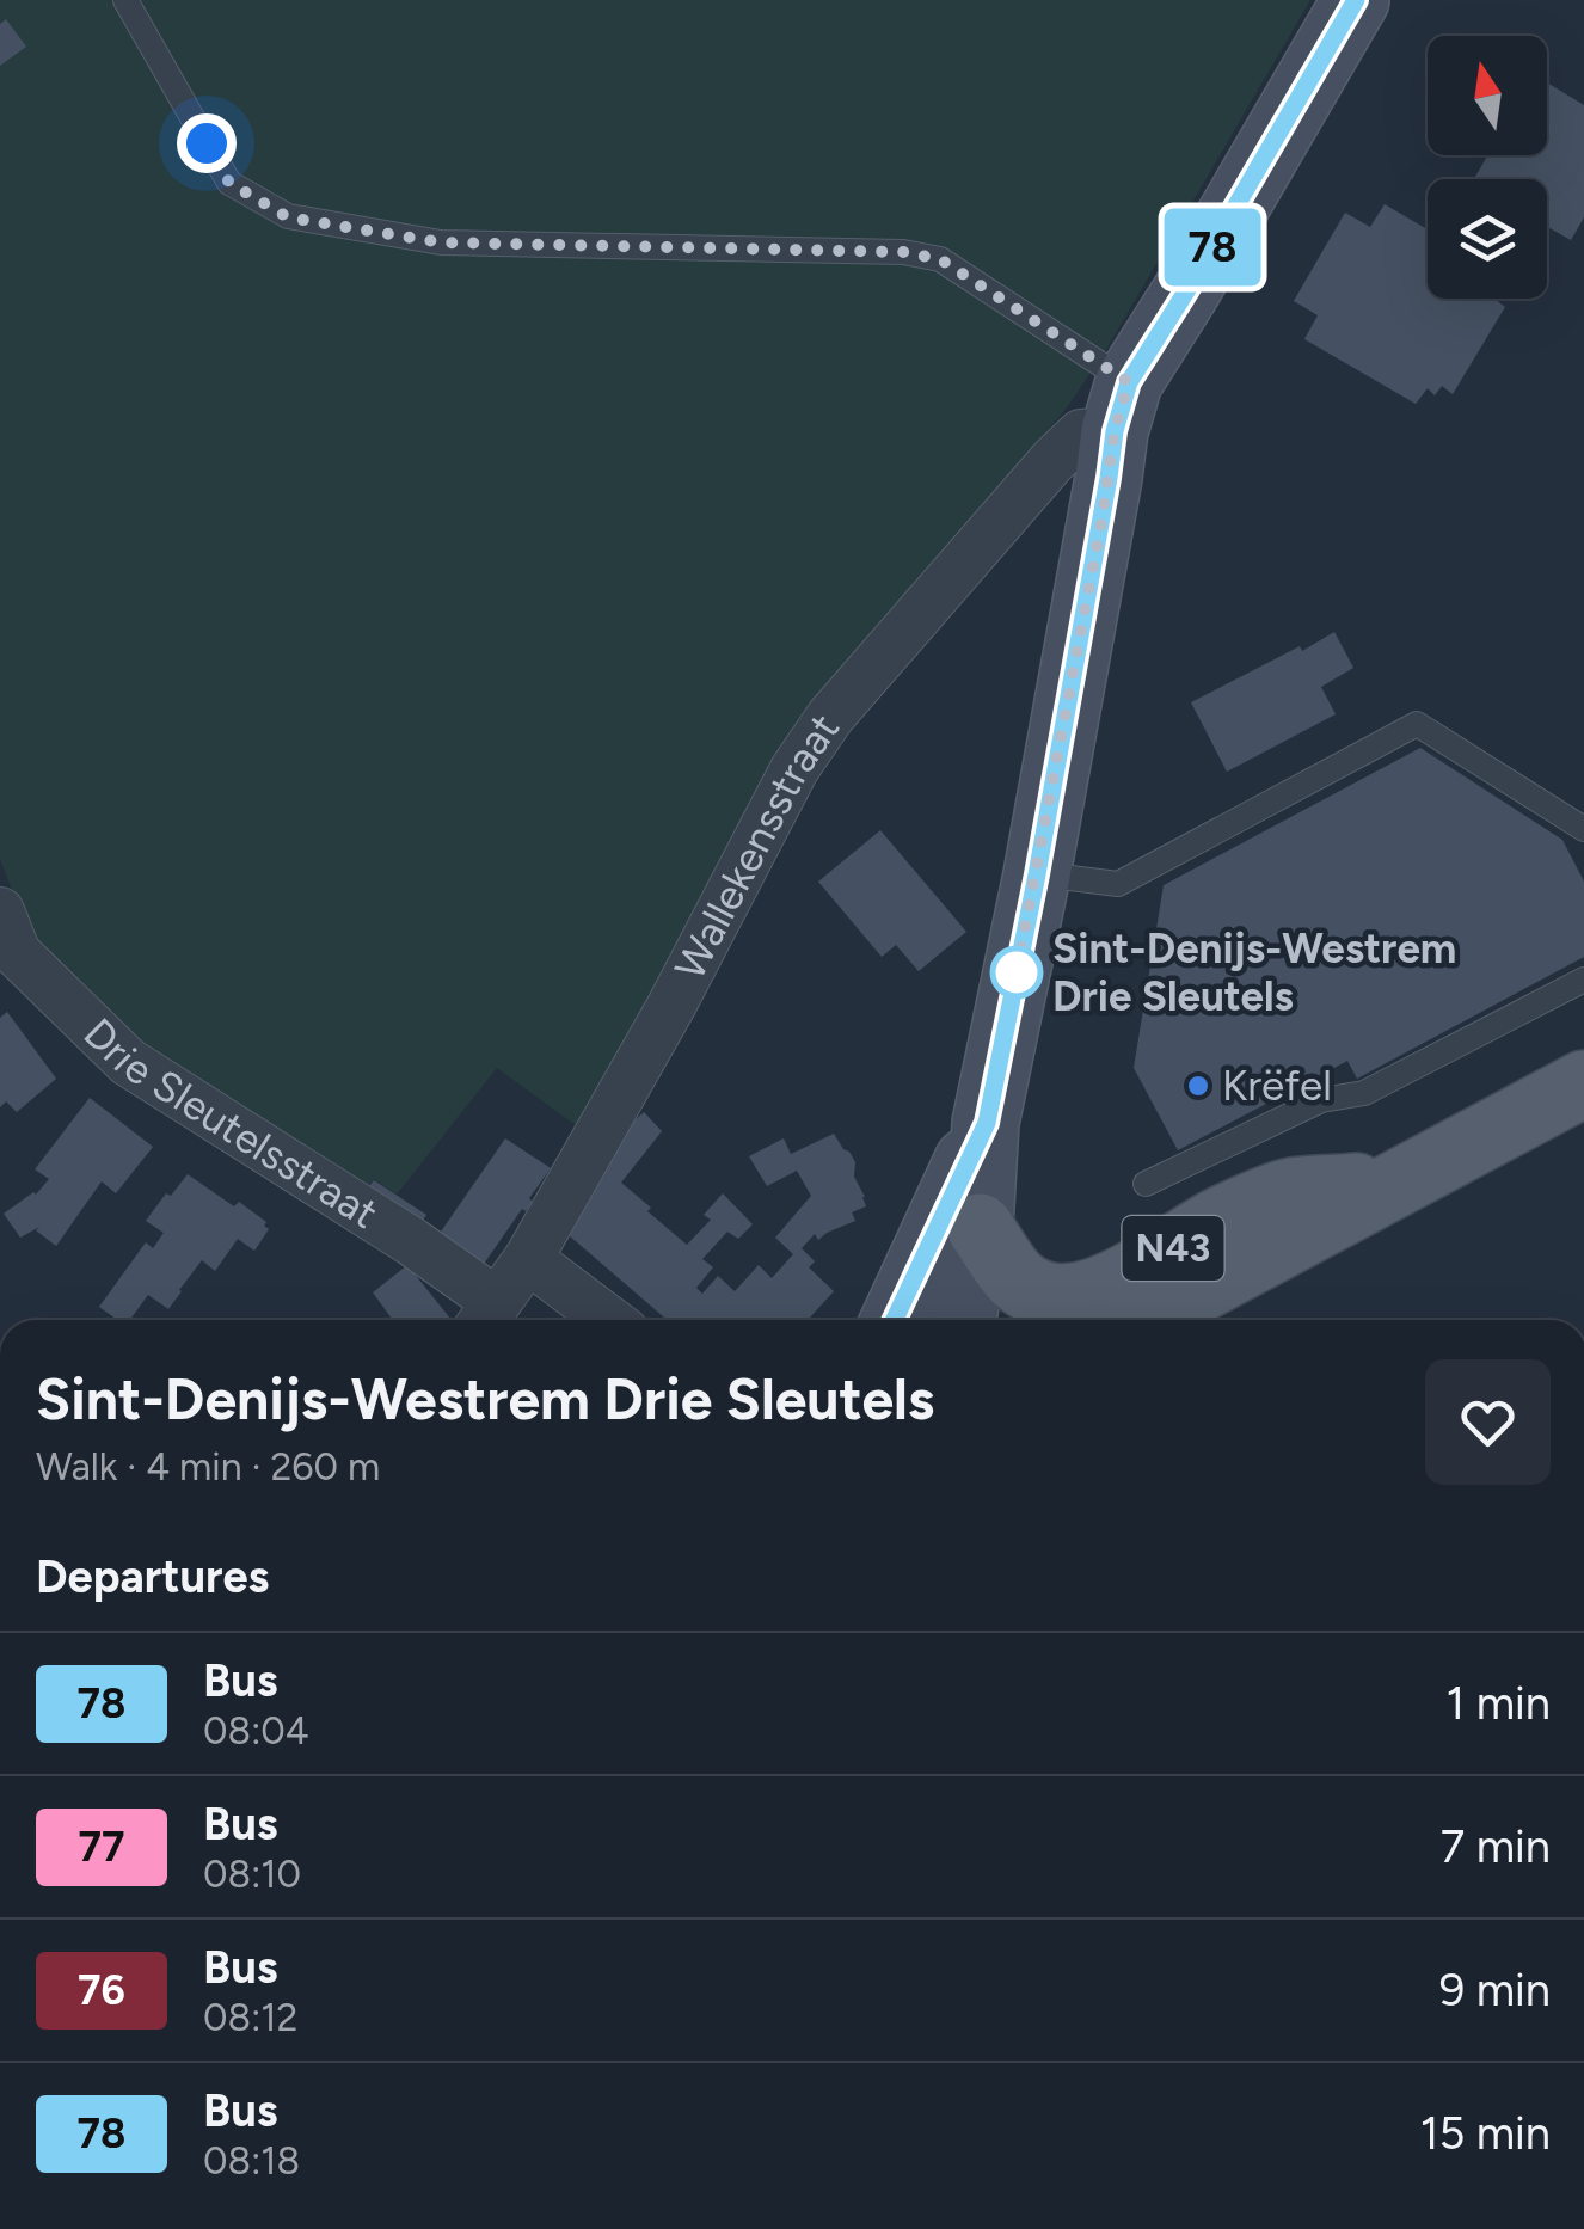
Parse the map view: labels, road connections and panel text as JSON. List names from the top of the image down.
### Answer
{
  "streets": {
    "main road": ["N43"],
    "street": ["Wallekensstraat", "Drie Sleutelsstraat"]
  },
  "crossings": [
    ["Wallekensstraat", "Drie Sleutelsstraat"]
  ],
  "places": ["Sint-Denijs-Westrem Drie Sleutels", "Krëfel"],
  "lines": ["bus line 78"],
  "north": "top",
  "page": {
    "on_map": "78",
    "heading": [
      ["Sint-Denijs-Westrem Drie Sleutels", "Walk · 4 min · 260 m"],
      "Departures"
    ],
    "list": [
      {
        "mark": "78",
        "name": "Bus",
        "note": "08:04",
        "value": "1 min"
      },
      {
        "mark": "77",
        "name": "Bus",
        "note": "08:10",
        "value": "7 min"
      },
      {
        "mark": "76",
        "name": "Bus",
        "note": "08:12",
        "value": "9 min"
      },
      {
        "mark": "78",
        "name": "Bus",
        "note": "08:18",
        "value": "15 min"
      }
    ]
  }
}
